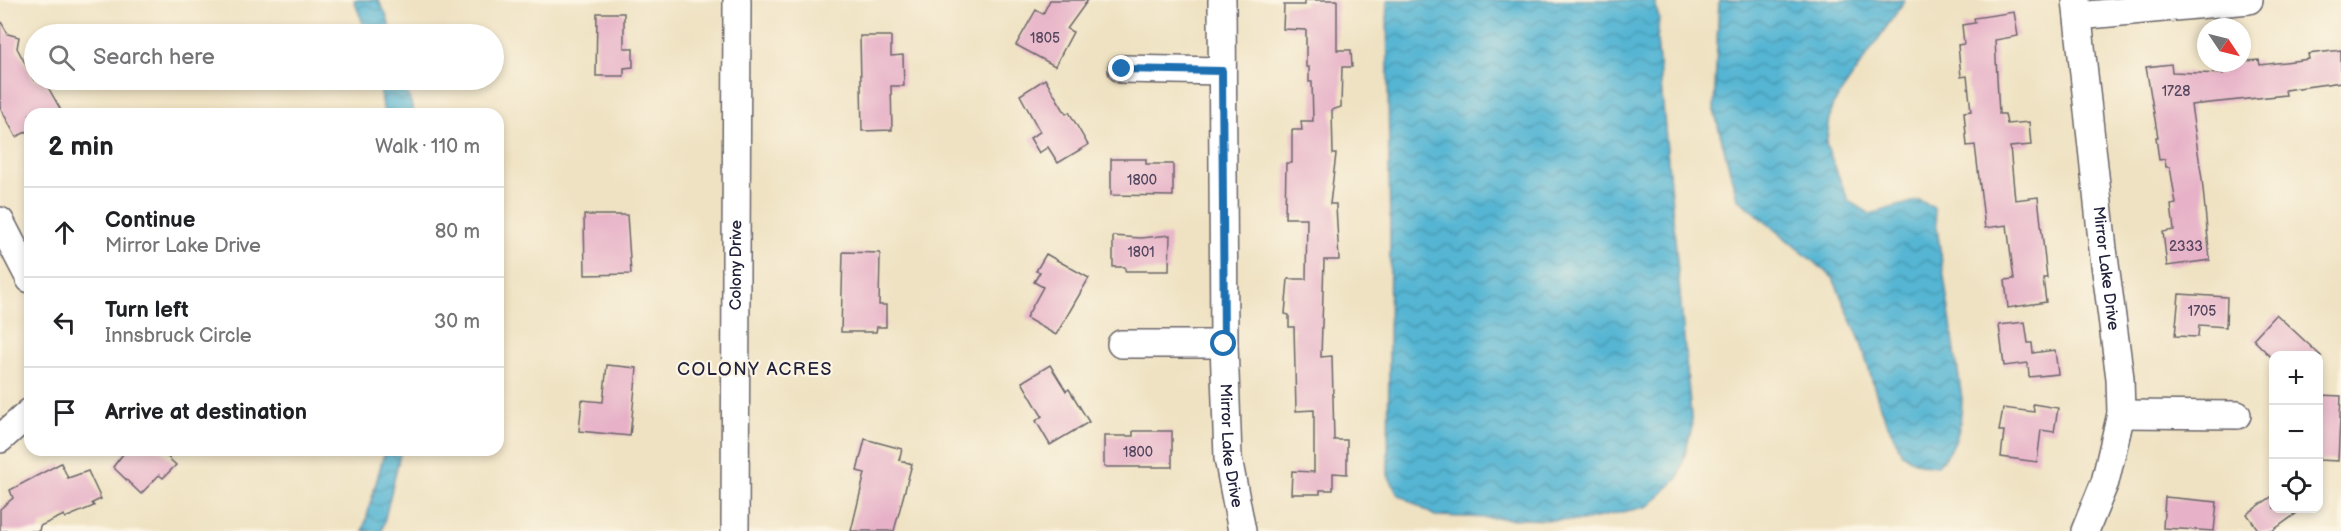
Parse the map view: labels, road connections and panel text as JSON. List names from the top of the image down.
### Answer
{
  "streets": {
    "street": ["Colony Drive", "Mirror Lake Drive"]
  },
  "districts": ["COLONY ACRES"],
  "house_numbers": [
    "1805",
    "1728",
    "1800",
    "2333",
    "1801",
    "1705",
    "1800"
  ],
  "north": "bottom right",
  "page": {
    "search": "Search here",
    "heading": ["2 min", "Walk · 110 m"],
    "list": [
      ["Continue", "Mirror Lake Drive", "80 m"],
      ["Turn left", "Innsbruck Circle", "30 m"],
      "Arrive at destination"
    ],
    "map_buttons": ["+", "−"]
  }
}
